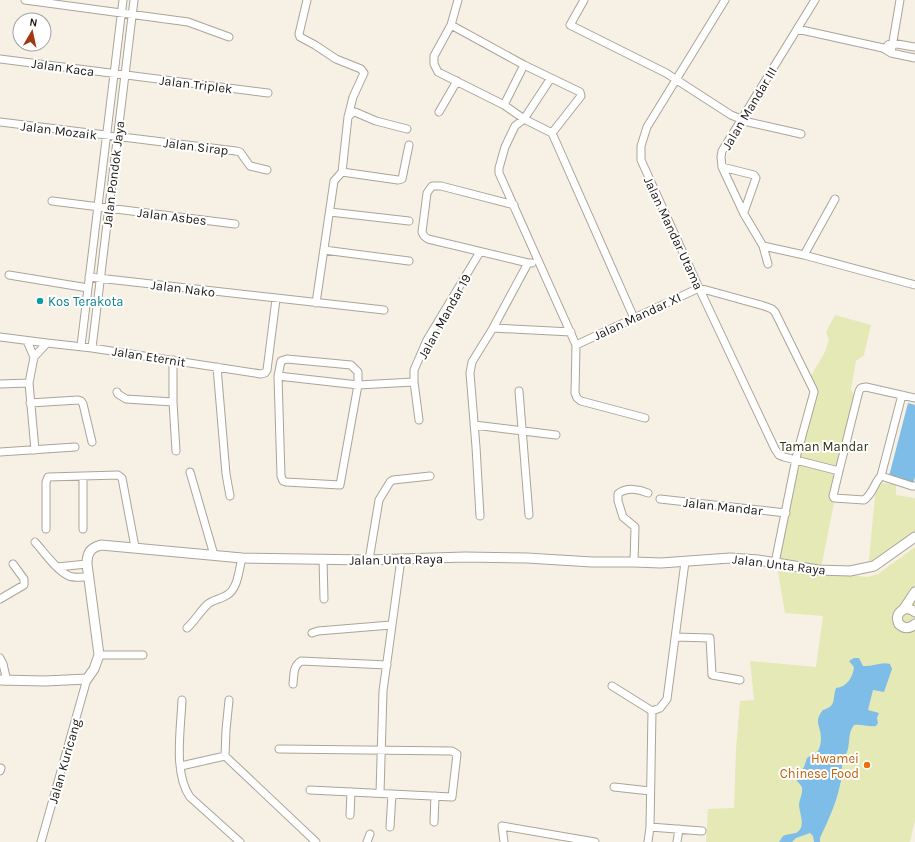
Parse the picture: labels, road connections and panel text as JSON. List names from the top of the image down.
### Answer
{
  "streets": {
    "street": [
      "Jalan Kaca",
      "Jalan Triplek",
      "Jalan Mandar III",
      "Jalan Mozaik",
      "Jalan Sirap",
      "Jalan Pondok Jaya",
      "Jalan Asbes",
      "Jalan Mandar Utama",
      "Jalan Nako",
      "Jalan Mandar 19",
      "Jalan Mandar XI",
      "Jalan Eternit",
      "Jalan Mandar",
      "Jalan Unta Raya",
      "Jalan Kuricang"
    ]
  },
  "crossings": [
    ["Jalan Kaca", "Jalan Triplek"],
    ["Jalan Kaca", "Jalan Pondok Jaya"],
    ["Jalan Triplek", "Jalan Pondok Jaya"],
    ["Jalan Mozaik", "Jalan Sirap"],
    ["Jalan Mozaik", "Jalan Pondok Jaya"],
    ["Jalan Sirap", "Jalan Pondok Jaya"],
    ["Jalan Pondok Jaya", "Jalan Asbes"],
    ["Jalan Pondok Jaya", "Jalan Nako"],
    ["Jalan Pondok Jaya", "Jalan Eternit"],
    ["Jalan Mandar Utama", "Jalan Mandar XI"],
    ["Jalan Nako", "Jalan Eternit"]
  ],
  "parks": ["Taman Mandar"],
  "places": ["Kos Terakota", "Hwamei Chinese Food"],
  "north": "top"
}
